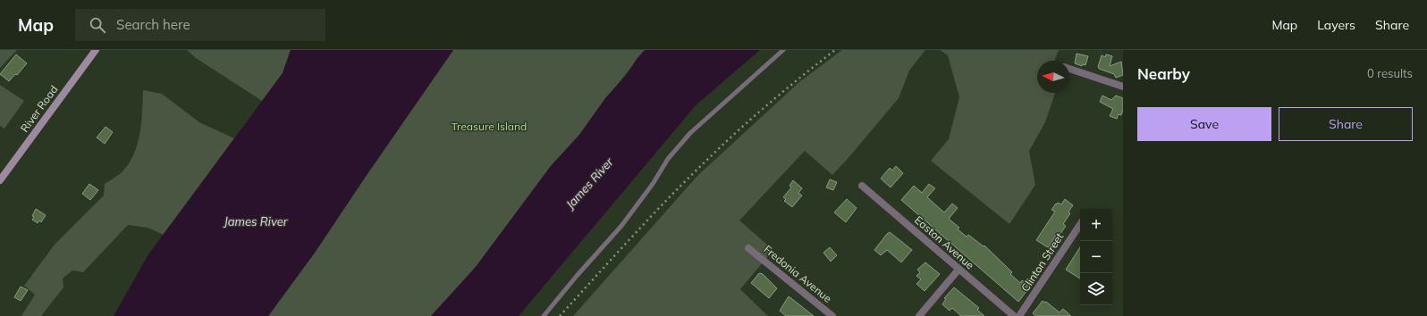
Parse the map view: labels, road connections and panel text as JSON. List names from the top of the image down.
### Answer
{
  "streets": {
    "street": [
      "River Road",
      "Easton Avenue",
      "Clinton Street",
      "Fredonia Avenue"
    ]
  },
  "water": ["James River"],
  "parks": ["Treasure Island"],
  "north": "left",
  "page": {
    "header": "Map",
    "search": "Search here",
    "nav": ["Map", "Layers", "Share"],
    "heading": ["Nearby", "0 results"],
    "buttons": ["Save", "Share"],
    "map_buttons": ["+", "−"]
  }
}
